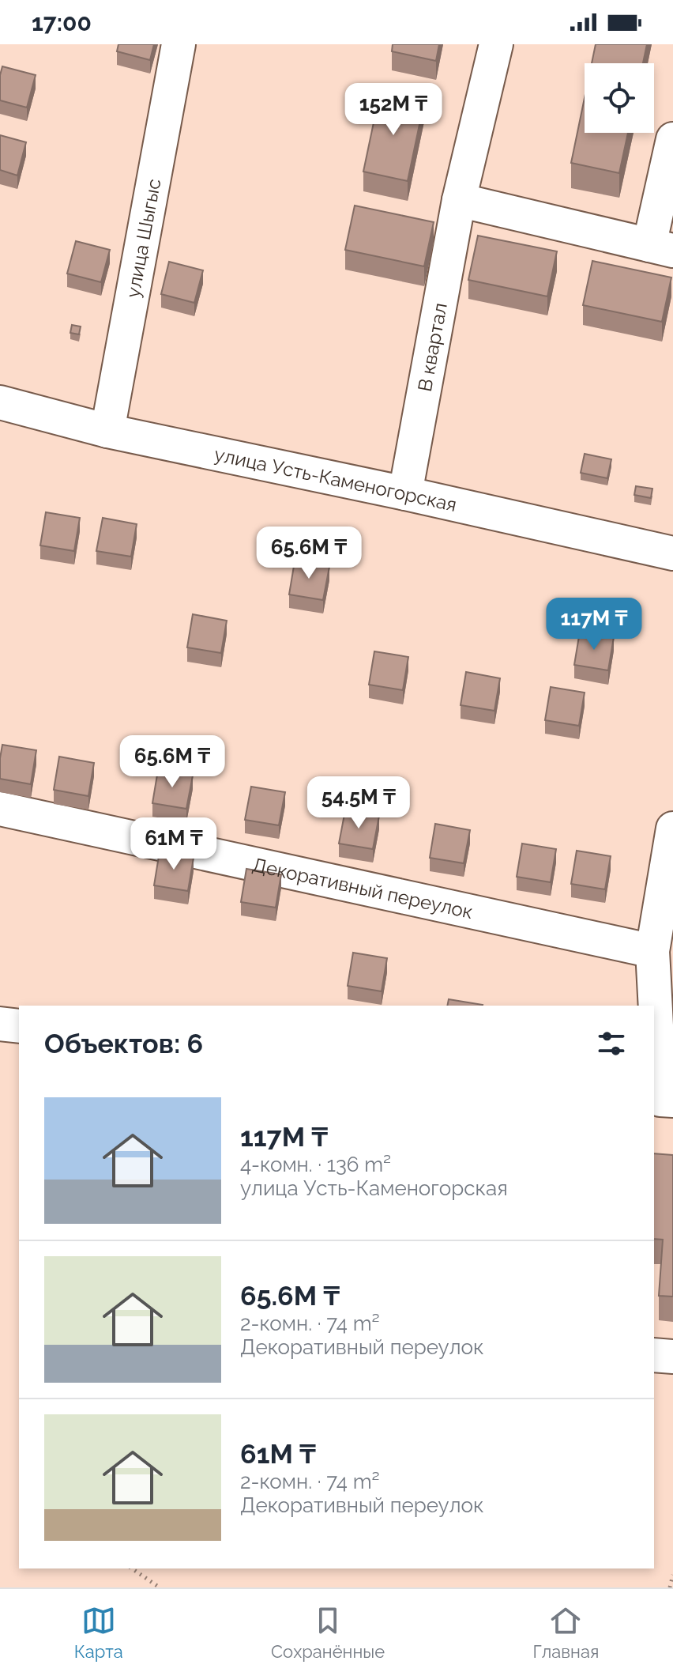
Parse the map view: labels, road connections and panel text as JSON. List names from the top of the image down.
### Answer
{
  "streets": {
    "street": [
      "улица Шыгыс",
      "В квартал",
      "улица Усть-Каменогорская",
      "Декоративный переулок"
    ]
  },
  "crossings": [
    ["улица Шыгыс", "улица Усть-Каменогорская"],
    ["В квартал", "улица Усть-Каменогорская"]
  ],
  "page": {
    "status": "17:00",
    "price": [
      "152M ₸",
      "65.6M ₸",
      "117M ₸",
      "65.6M ₸",
      "54.5M ₸",
      "61M ₸"
    ],
    "heading": "Объектов: 6",
    "list": [
      {
        "name": "117M ₸",
        "note": "4-комн. · 136 m² · улица Усть-Каменогорская"
      },
      {
        "name": "65.6M ₸",
        "note": "2-комн. · 74 m² · Декоративный переулок"
      },
      {
        "name": "61M ₸",
        "note": "2-комн. · 74 m² · Декоративный переулок"
      }
    ],
    "tabs": ["Карта", "Сохранённые", "Главная"]
  }
}
